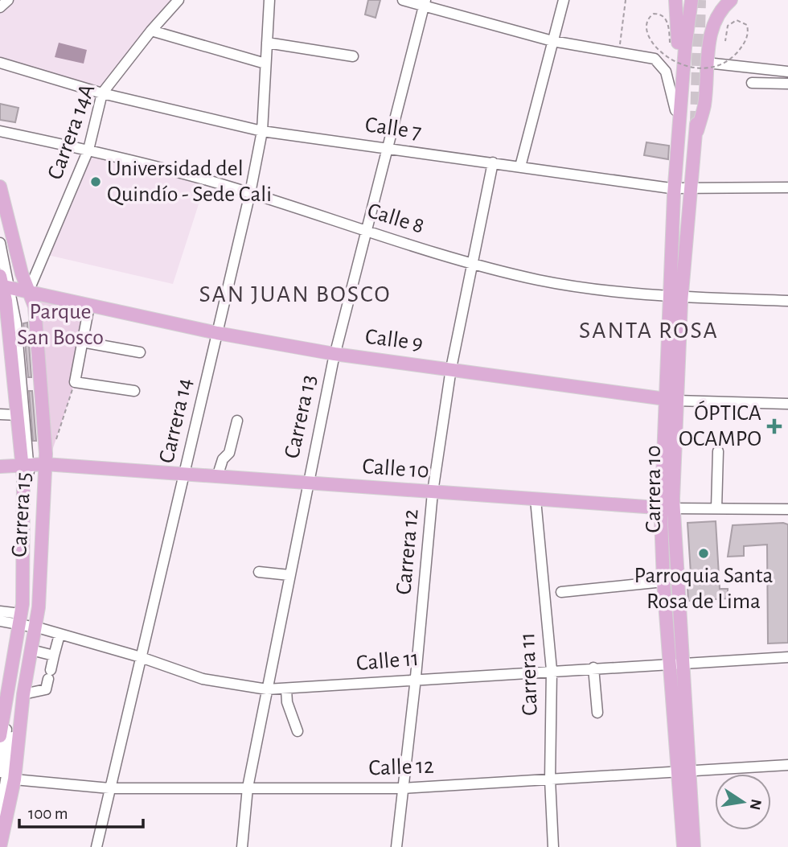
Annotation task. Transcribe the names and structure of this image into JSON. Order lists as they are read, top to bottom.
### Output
{
  "streets": {
    "main road": [
      "Calle 9",
      "Calle 10",
      "Carrera 10",
      "Carrera 15"
    ],
    "street": [
      "Calle 7",
      "Carrera 14A",
      "Calle 8",
      "Carrera 13",
      "Carrera 14",
      "Carrera 12",
      "Calle 11",
      "Carrera 11",
      "Calle 12"
    ]
  },
  "crossings": [
    ["Calle 7", "Carrera 14A"],
    ["Calle 7", "Carrera 13"],
    ["Calle 7", "Carrera 14"],
    ["Calle 7", "Carrera 10"],
    ["Calle 7", "Carrera 12"],
    ["Carrera 14A", "Calle 8"],
    ["Carrera 14A", "Calle 9"],
    ["Carrera 14A", "Carrera 15"],
    ["Calle 8", "Carrera 13"],
    ["Calle 8", "Carrera 14"],
    ["Calle 8", "Carrera 10"],
    ["Calle 8", "Carrera 12"],
    ["Calle 9", "Carrera 13"],
    ["Calle 9", "Carrera 14"],
    ["Calle 9", "Carrera 10"],
    ["Calle 9", "Carrera 15"],
    ["Calle 9", "Carrera 12"],
    ["Carrera 13", "Calle 10"],
    ["Carrera 13", "Calle 11"],
    ["Carrera 13", "Calle 12"],
    ["Carrera 14", "Calle 10"],
    ["Carrera 14", "Calle 11"],
    ["Carrera 14", "Calle 12"],
    ["Calle 10", "Carrera 10"],
    ["Calle 10", "Carrera 15"],
    ["Calle 10", "Carrera 12"],
    ["Calle 10", "Carrera 11"],
    ["Carrera 10", "Calle 11"],
    ["Carrera 10", "Calle 12"],
    ["Carrera 15", "Calle 11"],
    ["Carrera 15", "Calle 12"],
    ["Carrera 12", "Calle 11"],
    ["Carrera 12", "Calle 12"],
    ["Calle 11", "Carrera 11"],
    ["Carrera 11", "Calle 12"]
  ],
  "districts": ["SAN JUAN BOSCO", "SANTA ROSA"],
  "parks": ["Parque San Bosco"],
  "places": {
    "other": ["Universidad del Quindío - Sede Cali", "Parroquia Santa Rosa de Lima"],
    "health": ["ÓPTICA OCAMPO"]
  },
  "scale_bar": "100 m",
  "north": "right"
}
